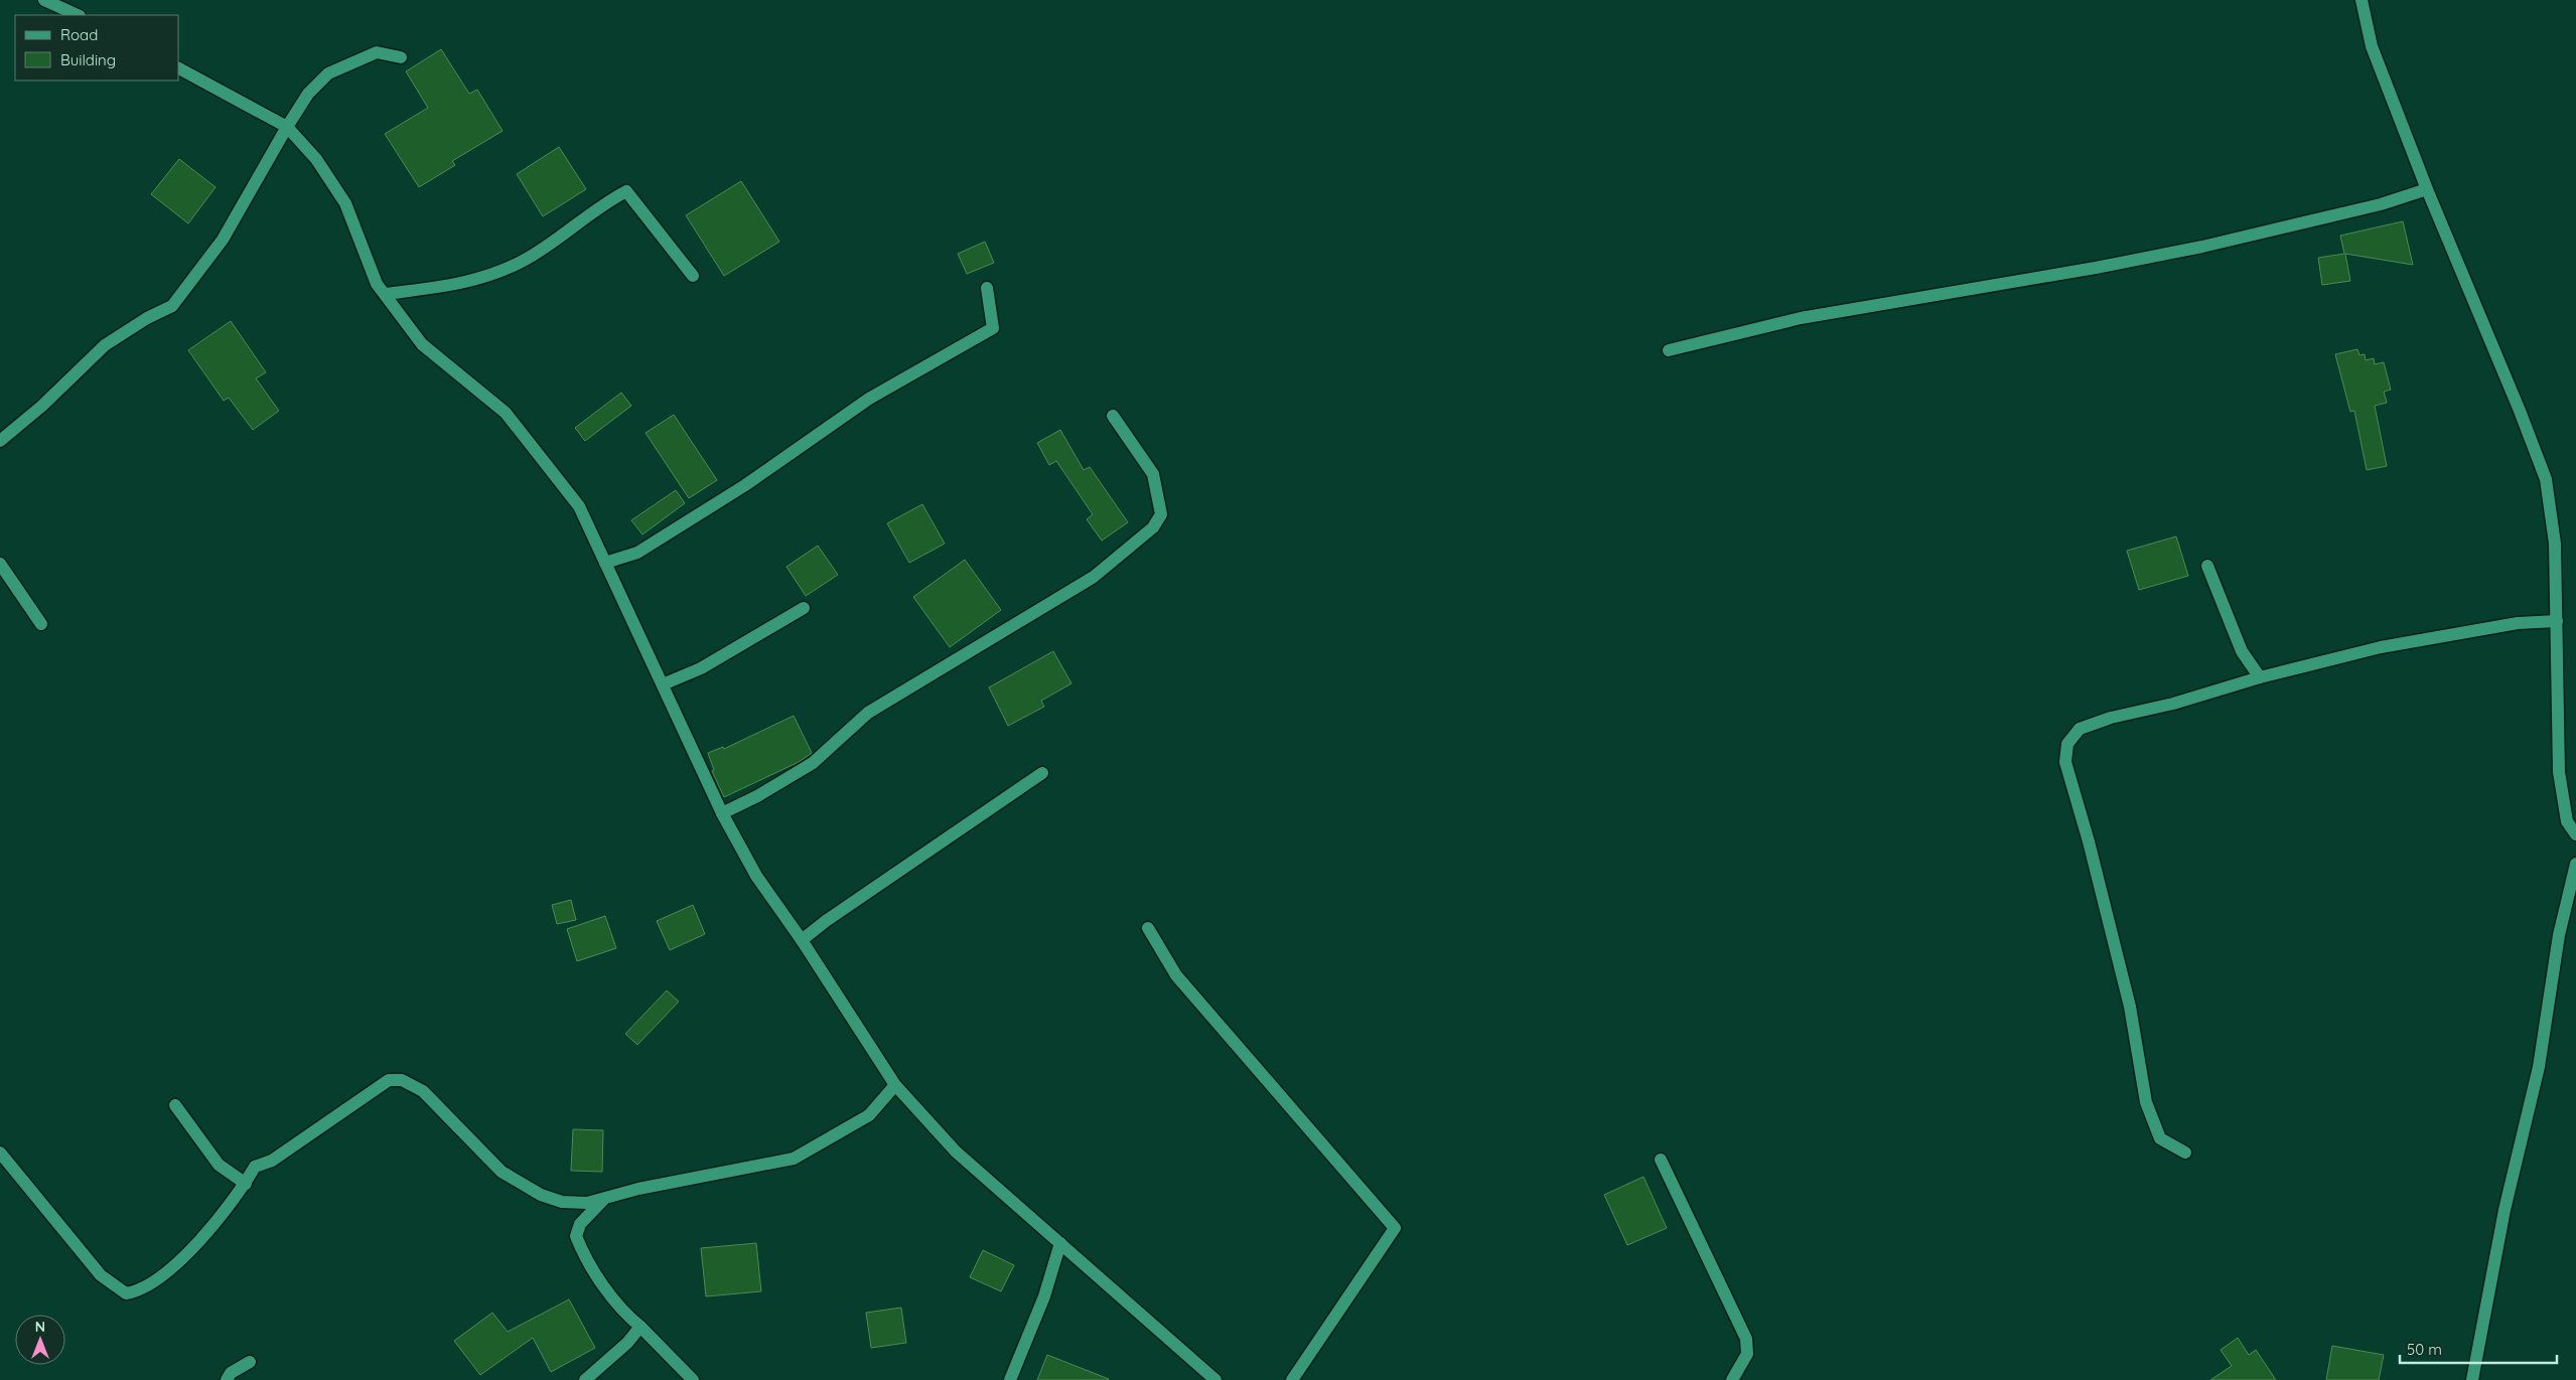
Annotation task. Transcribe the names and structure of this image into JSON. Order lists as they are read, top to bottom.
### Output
{
  "legend": ["Road", "Building"],
  "scale_bar": "50 m",
  "north": "top"
}
